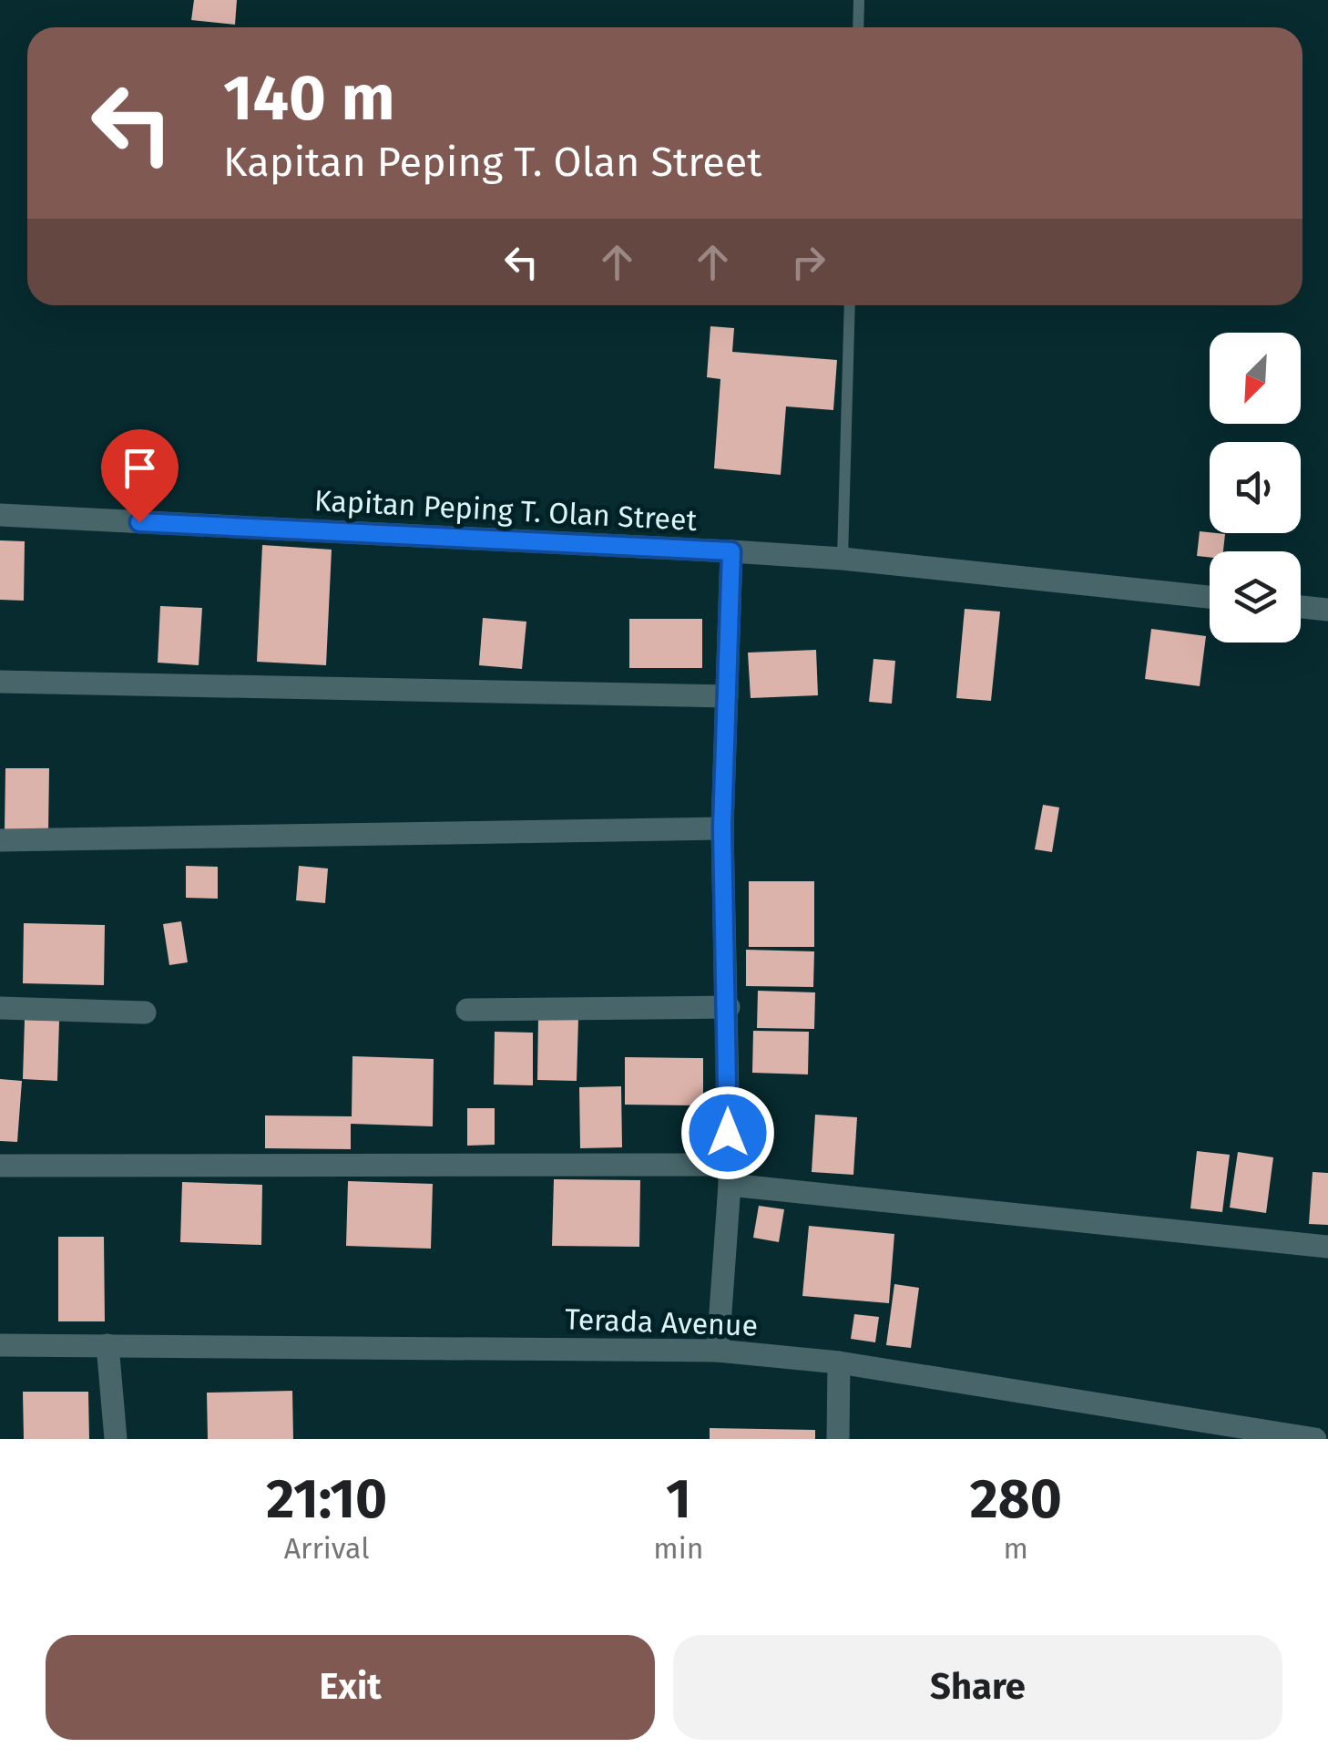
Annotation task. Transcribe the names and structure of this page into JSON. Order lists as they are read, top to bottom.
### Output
{
  "streets": {
    "street": ["Kapitan Peping T. Olan Street", "Terada Avenue"]
  },
  "north": "bottom left",
  "page": {
    "turn": ["140 m", "Kapitan Peping T. Olan Street"],
    "eta": [
      "21:10",
      "Arrival",
      "1",
      "min",
      "280",
      "m"
    ],
    "buttons": ["Exit", "Share"]
  }
}
